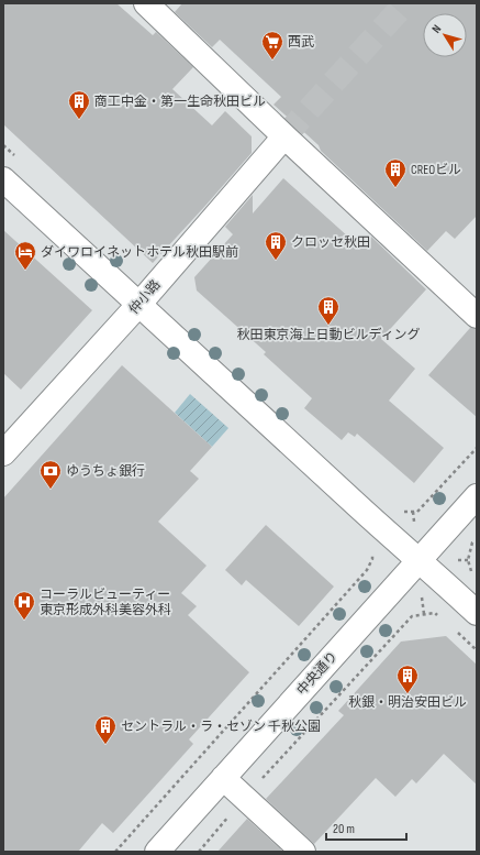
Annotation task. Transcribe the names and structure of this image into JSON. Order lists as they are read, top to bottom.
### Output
{
  "streets": {
    "street": ["仲小路", "中央通り"]
  },
  "places": {
    "supermarket": ["西武"],
    "building": [
      "商工中金・第一生命秋田ビル",
      "CREOビル",
      "クロッセ秋田",
      "秋田東京海上日動ビルディング",
      "秋銀・明治安田ビル",
      "セントラル・ラ・セゾン 千秋公園"
    ],
    "hotel": ["ダイワロイネットホテル秋田駅前"],
    "bank": ["ゆうちょ銀行"],
    "hospital": ["コーラルビューティー 東京形成外科美容外科"]
  },
  "scale_bar": "20 m",
  "north": "top left"
}
